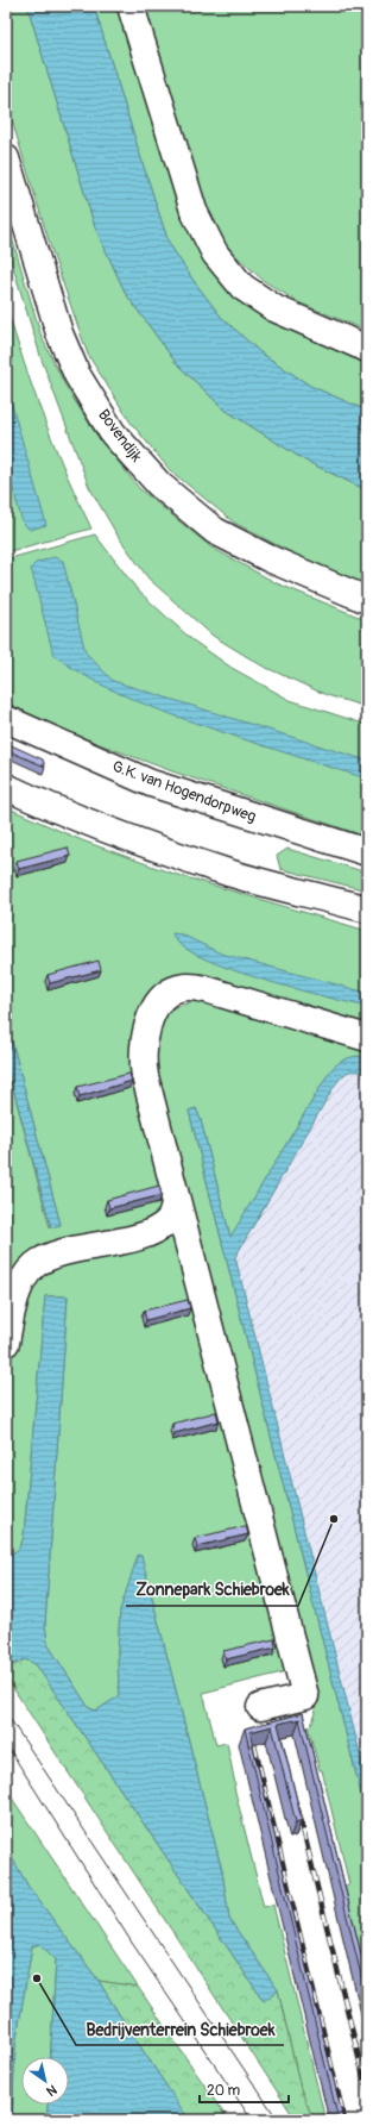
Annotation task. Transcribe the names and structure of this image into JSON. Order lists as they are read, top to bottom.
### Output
{
  "streets": {
    "main road": ["Bovendijk", "G.K. van Hogendorpweg"]
  },
  "places": ["Zonnepark Schiebroek", "Bedrijventerrein Schiebroek"],
  "scale_bar": "20 m",
  "north": "bottom right"
}
